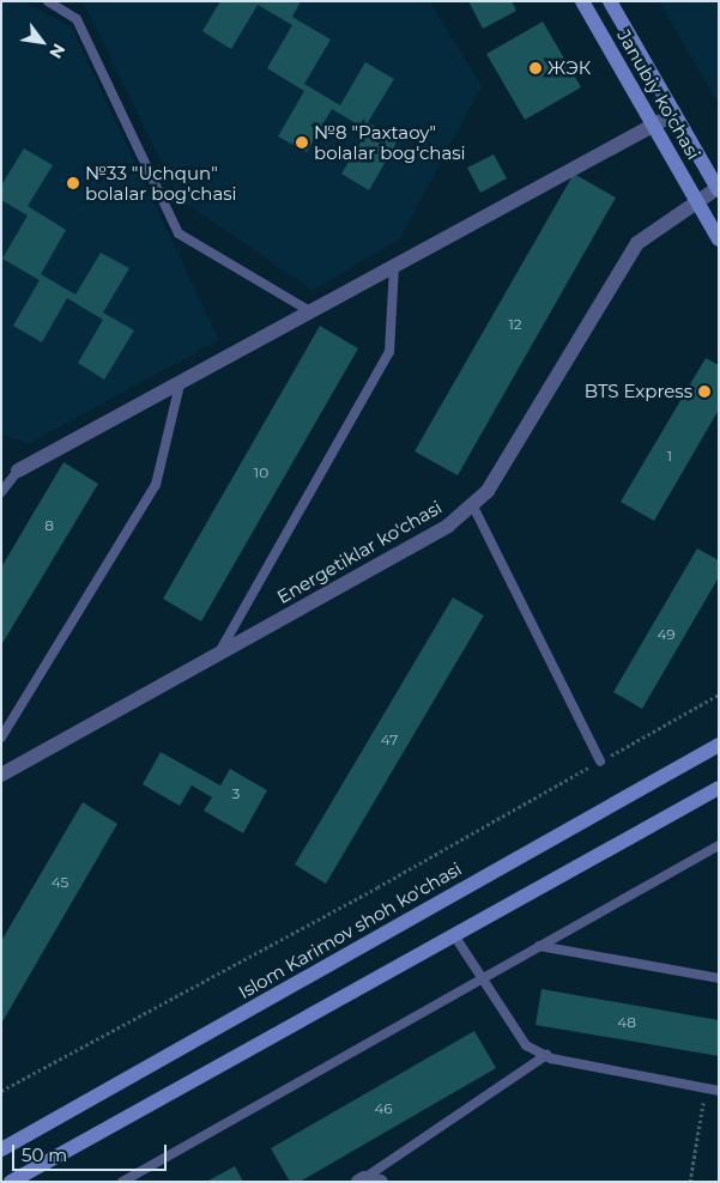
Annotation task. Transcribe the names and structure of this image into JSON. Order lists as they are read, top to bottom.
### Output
{
  "streets": {
    "main road": ["Janubiy ko'chasi", "Islom Karimov shoh ko'chasi"],
    "street": ["Energetiklar ko'chasi"]
  },
  "crossings": [
    ["Janubiy ko'chasi", "Energetiklar ko'chasi"]
  ],
  "places": [
    "ЖЭК",
    "№8 \"Paxtaoy\" bolalar bog'chasi",
    "№33 \"Uchqun\" bolalar bog'chasi",
    "BTS Express"
  ],
  "house_numbers": [
    "12",
    "1",
    "10",
    "8",
    "49",
    "47",
    "3",
    "45",
    "48",
    "46"
  ],
  "scale_bar": "50 m",
  "north": "bottom right"
}
